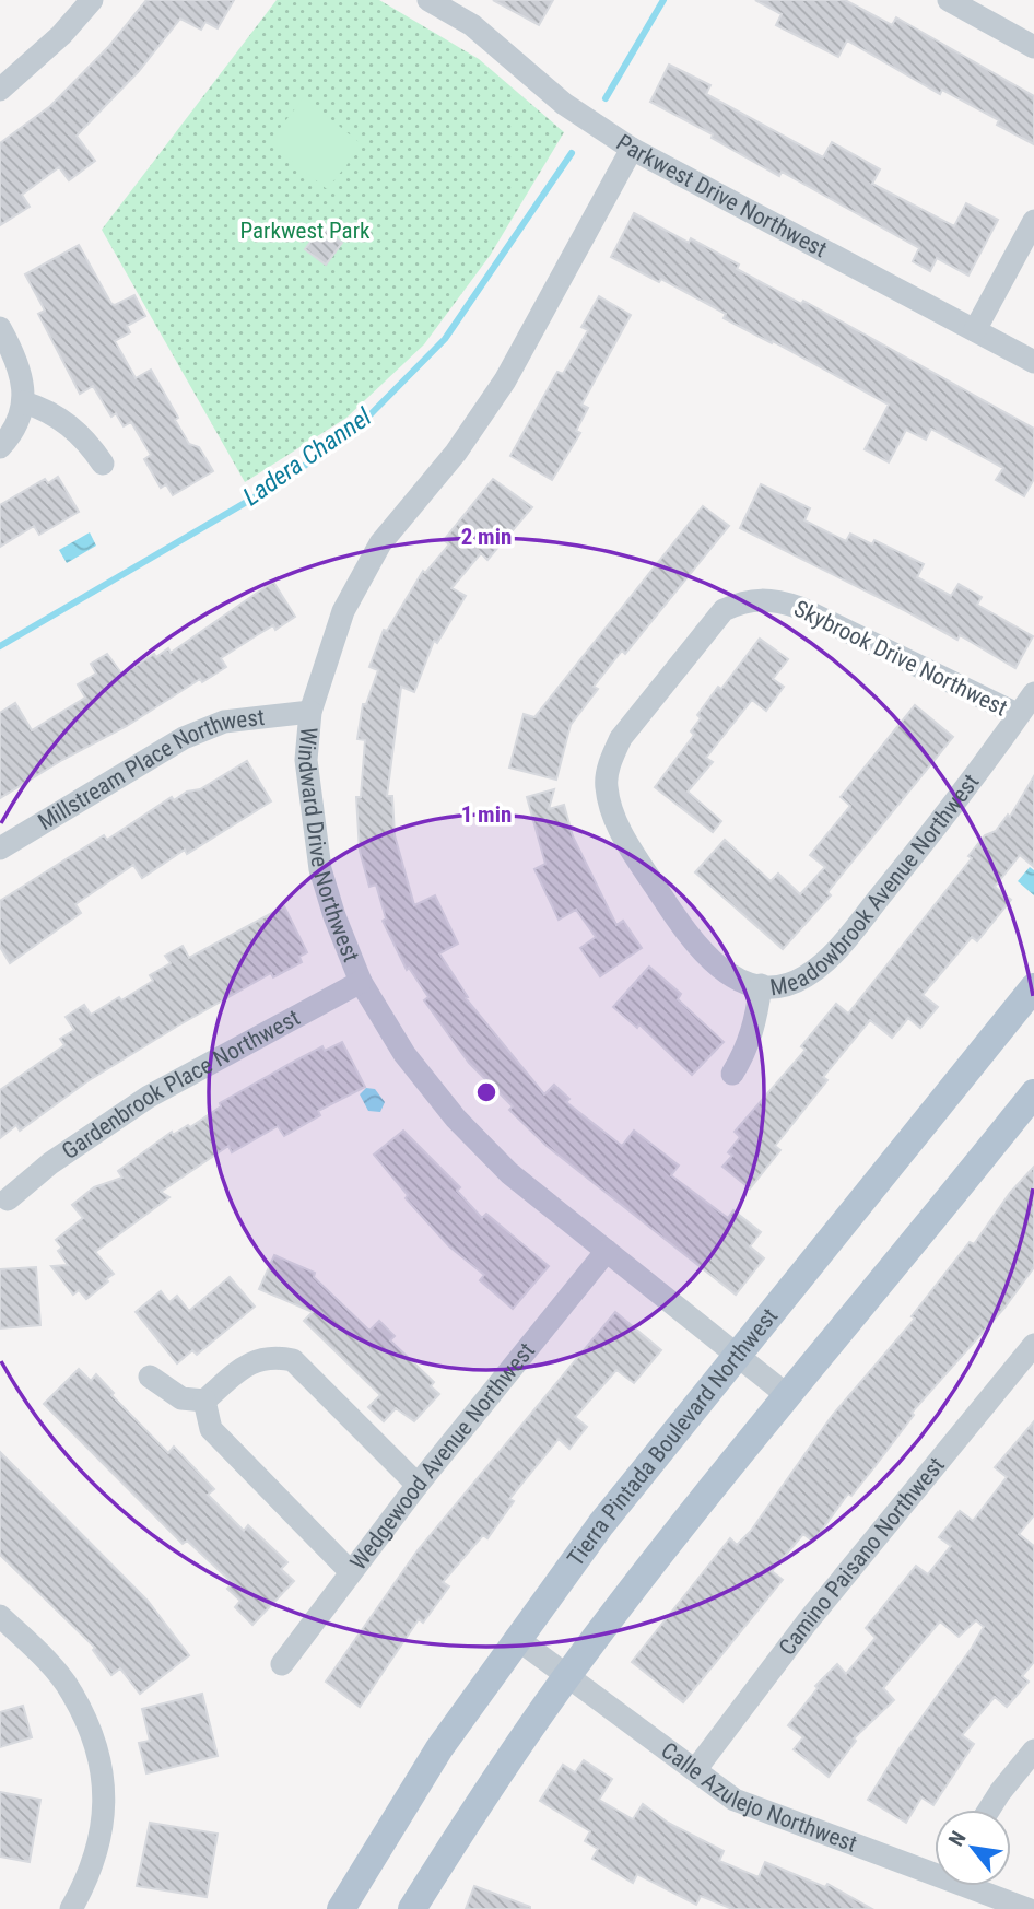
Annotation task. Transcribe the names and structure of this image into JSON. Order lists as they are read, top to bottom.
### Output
{
  "streets": {
    "main road": ["Tierra Pintada Boulevard Northwest"],
    "street": [
      "Parkwest Drive Northwest",
      "Skybrook Drive Northwest",
      "Millstream Place Northwest",
      "Windward Drive Northwest",
      "Meadowbrook Avenue Northwest",
      "Gardenbrook Place Northwest",
      "Wedgewood Avenue Northwest",
      "Camino Paisano Northwest",
      "Calle Azulejo Northwest"
    ]
  },
  "crossings": [
    ["Parkwest Drive Northwest", "Windward Drive Northwest"],
    ["Skybrook Drive Northwest", "Meadowbrook Avenue Northwest"],
    ["Millstream Place Northwest", "Windward Drive Northwest"],
    ["Windward Drive Northwest", "Gardenbrook Place Northwest"],
    ["Windward Drive Northwest", "Tierra Pintada Boulevard Northwest"],
    ["Windward Drive Northwest", "Wedgewood Avenue Northwest"],
    ["Tierra Pintada Boulevard Northwest", "Calle Azulejo Northwest"],
    ["Camino Paisano Northwest", "Calle Azulejo Northwest"]
  ],
  "water": ["Ladera Channel"],
  "parks": ["Parkwest Park"],
  "north": "top left",
  "rings": ["2 min", "1 min"]
}
